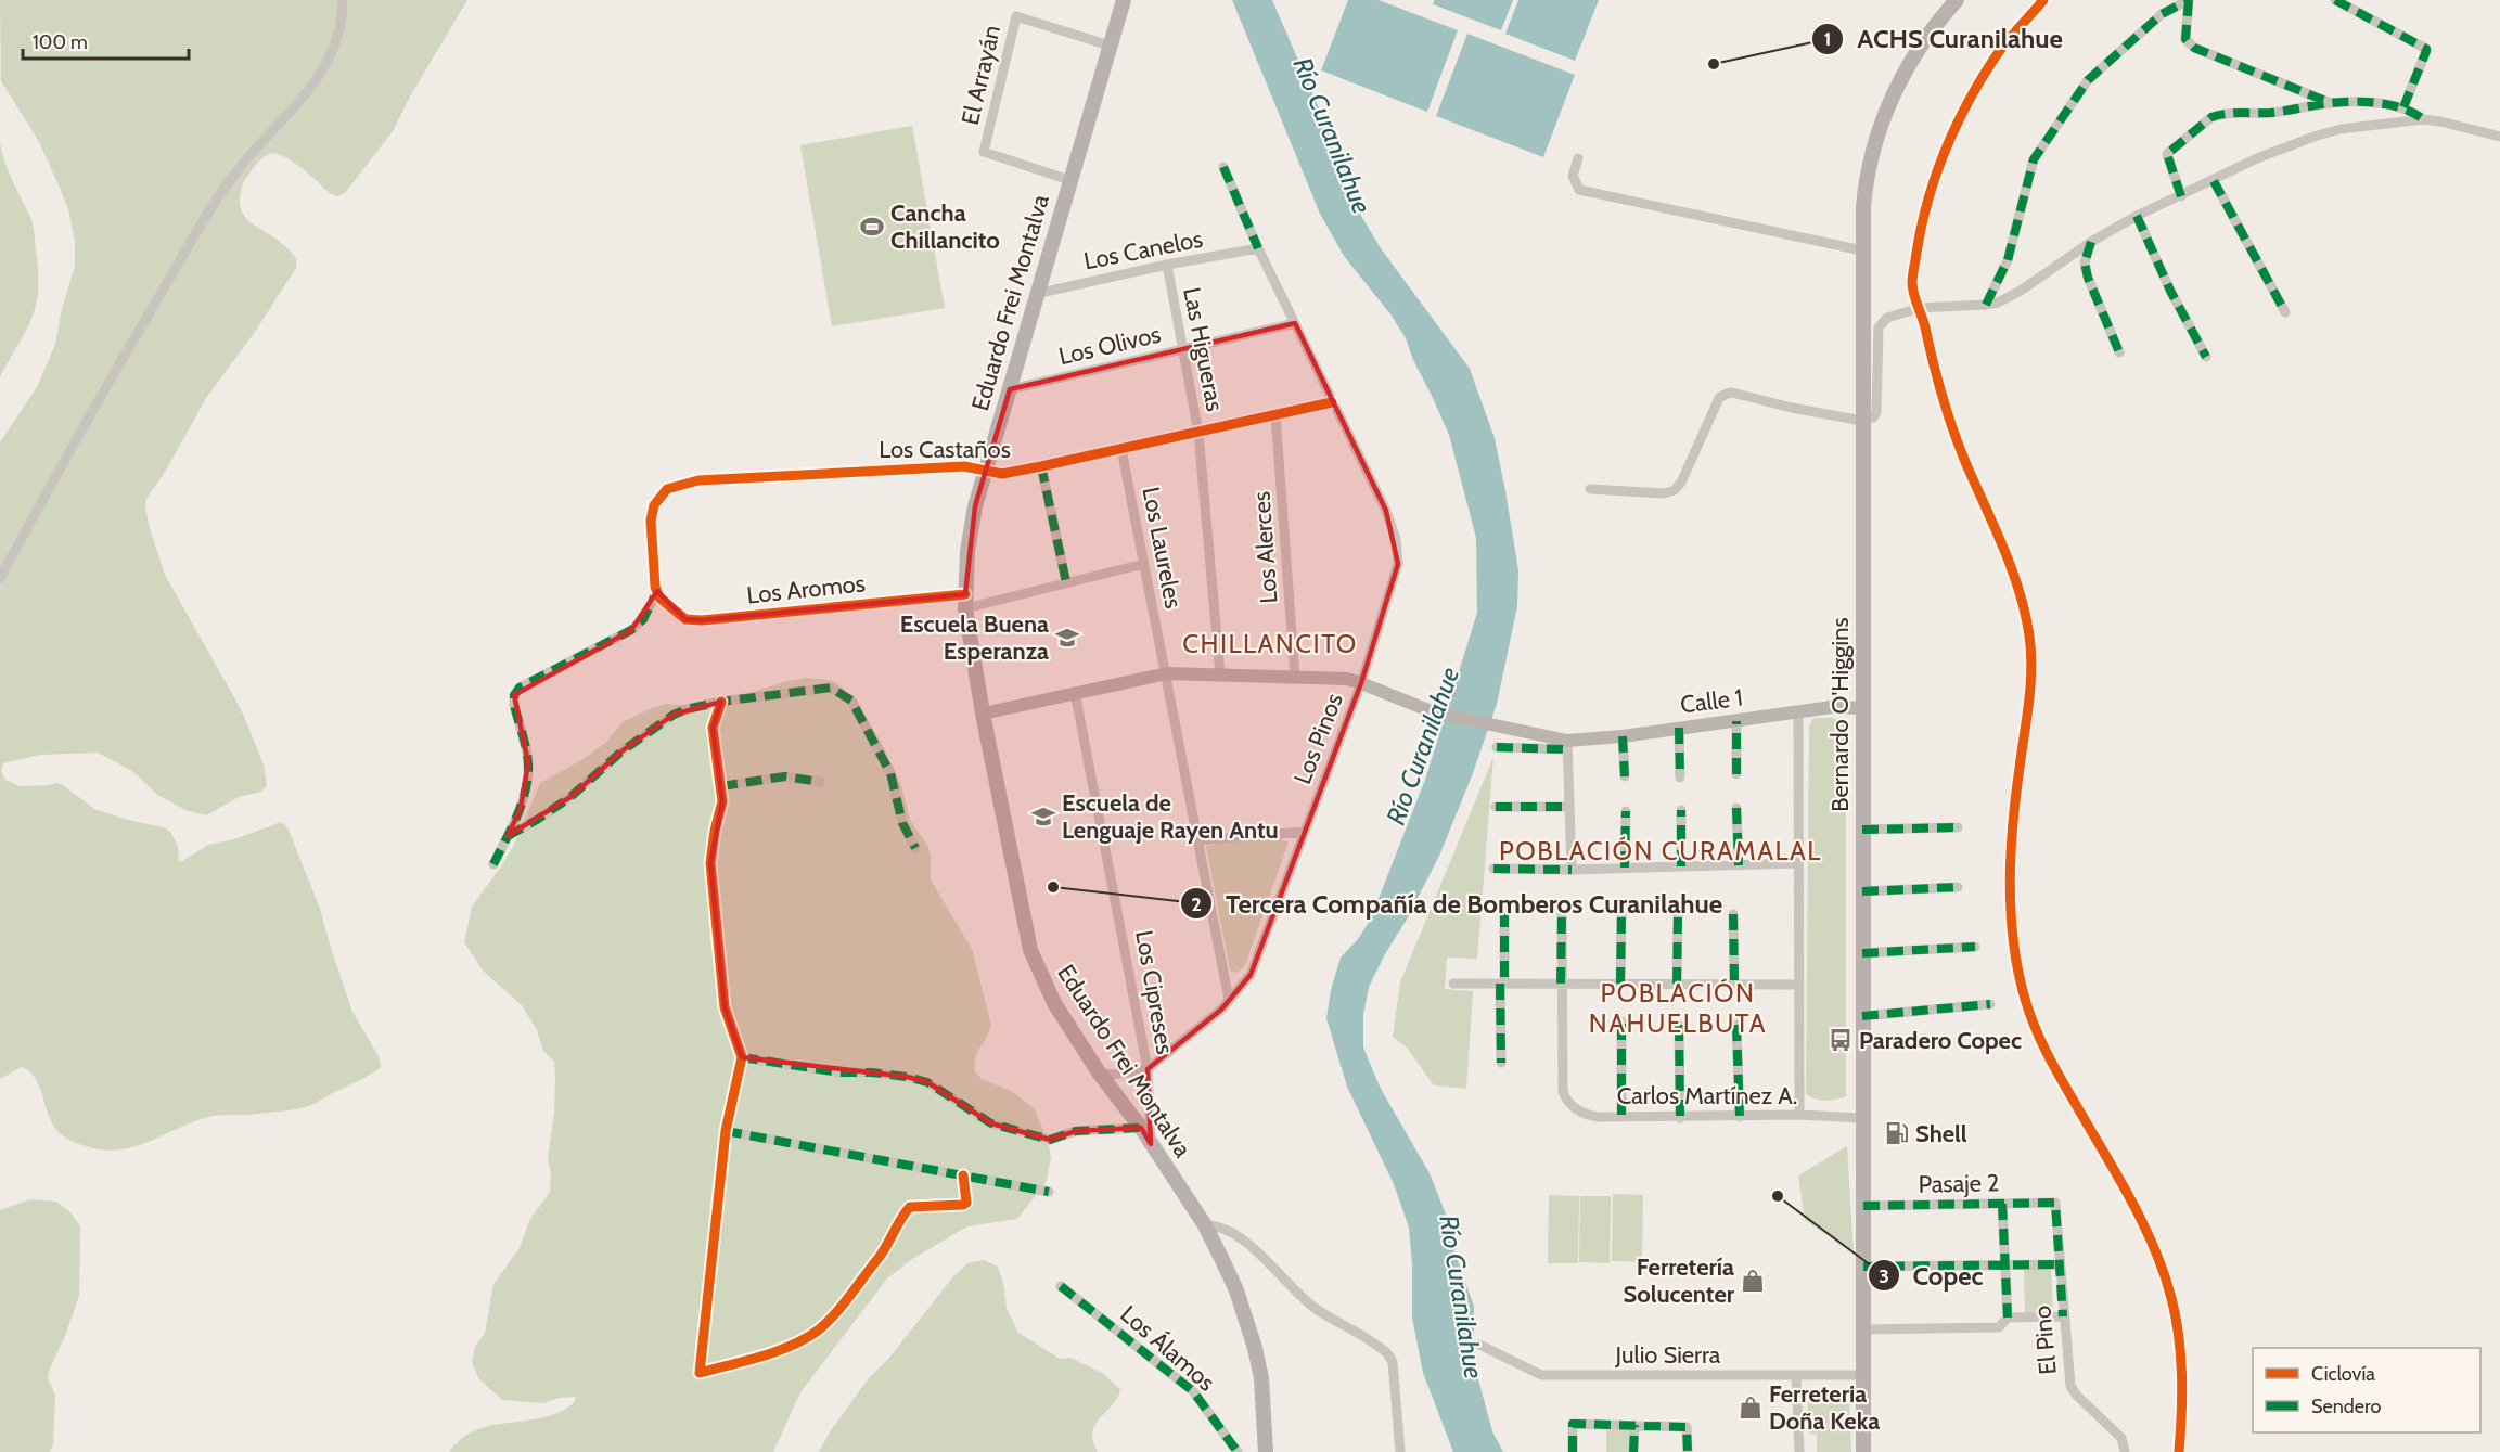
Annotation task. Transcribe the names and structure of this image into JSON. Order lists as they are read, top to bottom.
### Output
{
  "streets": {
    "main road": ["Eduardo Frei Montalva", "Bernardo O'Higgins"],
    "street": [
      "El Arrayán",
      "Los Canelos",
      "Los Olivos",
      "Las Higueras",
      "Los Castaños",
      "Los Laureles",
      "Los Alerces",
      "Los Aromos",
      "Calle 1",
      "Los Pinos",
      "Los Cipreses",
      "Carlos Martínez A.",
      "Pasaje 2",
      "El Pino",
      "Los Álamos",
      "Julio Sierra"
    ]
  },
  "crossings": [
    ["El Arrayán", "Eduardo Frei Montalva"],
    ["Los Canelos", "Eduardo Frei Montalva"],
    ["Los Canelos", "Las Higueras"],
    ["Los Canelos", "Los Pinos"],
    ["Eduardo Frei Montalva", "Los Olivos"],
    ["Eduardo Frei Montalva", "Los Castaños"],
    ["Eduardo Frei Montalva", "Los Aromos"],
    ["Eduardo Frei Montalva", "Calle 1"],
    ["Los Olivos", "Las Higueras"],
    ["Los Olivos", "Los Pinos"],
    ["Las Higueras", "Los Castaños"],
    ["Las Higueras", "Calle 1"],
    ["Los Castaños", "Los Laureles"],
    ["Los Castaños", "Los Alerces"],
    ["Los Castaños", "Los Aromos"],
    ["Los Castaños", "Los Pinos"],
    ["Los Laureles", "Los Aromos"],
    ["Los Laureles", "Calle 1"],
    ["Los Laureles", "Los Pinos"],
    ["Los Alerces", "Calle 1"],
    ["Calle 1", "Bernardo O'Higgins"],
    ["Calle 1", "Los Pinos"],
    ["Calle 1", "Los Cipreses"],
    ["Bernardo O'Higgins", "Carlos Martínez A."],
    ["Bernardo O'Higgins", "Pasaje 2"],
    ["Bernardo O'Higgins", "Julio Sierra"],
    ["Los Pinos", "Los Cipreses"],
    ["Pasaje 2", "El Pino"]
  ],
  "districts": ["CHILLANCITO", "POBLACIÓN CURAMALAL", "POBLACIÓN NAHUELBUTA"],
  "water": ["Río Curanilahue"],
  "places": {
    "other": ["ACHS Curanilahue", "Tercera Compañía de Bomberos Curanilahue", "Copec"],
    "sports": ["Cancha Chillancito"],
    "school or university": ["Escuela Buena Esperanza", "Escuela de Lenguaje Rayen Antu"],
    "bus stop": ["Paradero Copec"],
    "fuel station": ["Shell"],
    "shop": ["Ferretería Solucenter", "Ferreteria Doña Keka"]
  },
  "legend": ["Ciclovía", "Sendero"],
  "scale_bar": "100 m"
}
